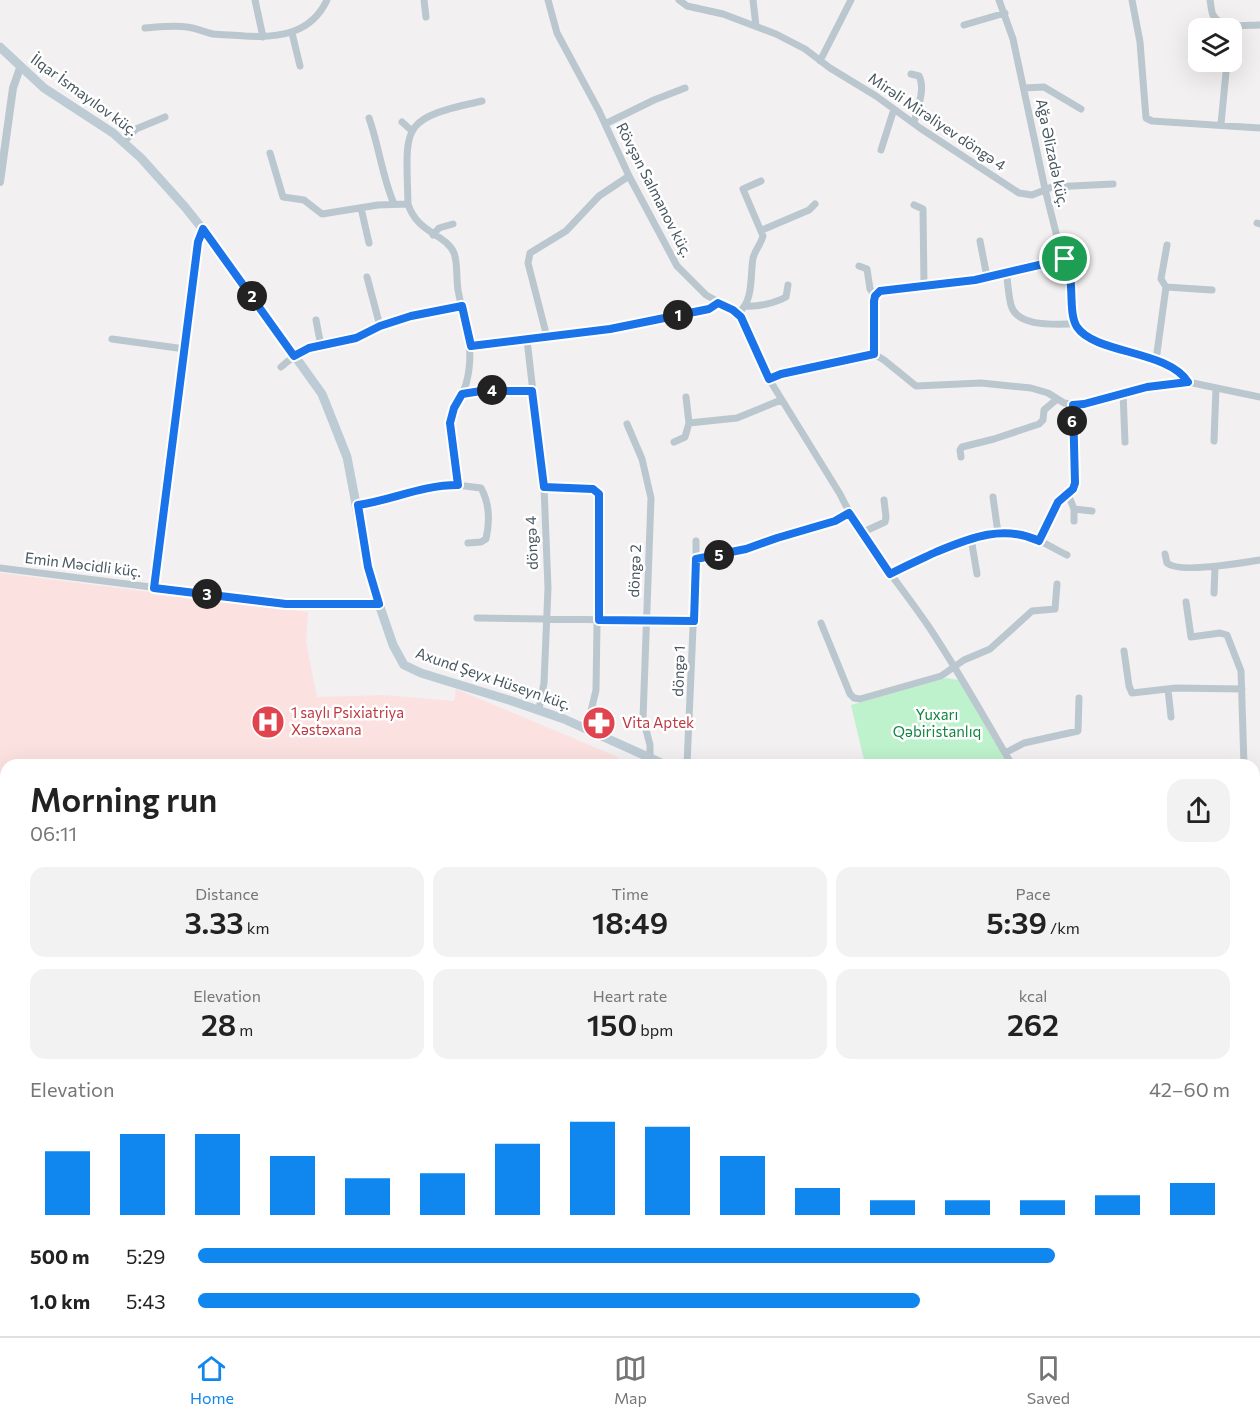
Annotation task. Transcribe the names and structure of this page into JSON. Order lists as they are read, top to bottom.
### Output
{
  "streets": {
    "main road": ["İlqar İsmayılov küç.", "Axund Şeyx Hüseyn küç."],
    "street": [
      "Mirəli Mirəliyev döngə 4",
      "Ağa Əlizadə küç.",
      "Rövşən Salmanov küç.",
      "döngə 4",
      "Emin Məcidli küç.",
      "döngə 2",
      "döngə 1"
    ]
  },
  "crossings": [
    ["İlqar İsmayılov küç.", "Emin Məcidli küç."],
    ["İlqar İsmayılov küç.", "Axund Şeyx Hüseyn küç."],
    ["Mirəli Mirəliyev döngə 4", "Ağa Əlizadə küç."],
    ["döngə 4", "Axund Şeyx Hüseyn küç."],
    ["Emin Məcidli küç.", "Axund Şeyx Hüseyn küç."],
    ["döngə 2", "Axund Şeyx Hüseyn küç."]
  ],
  "parks": ["Yuxarı Qəbiristanlıq"],
  "places": {
    "hospital": ["1 saylı Psixiatriya Xəstəxana"],
    "pharmacy": ["Vita Aptek"]
  },
  "page": {
    "pins": [
      "2",
      "1",
      "4",
      "6",
      "5",
      "3"
    ],
    "heading": ["Morning run", "06:11"],
    "stats": [
      ["Distance", "3.33 km"],
      ["Time", "18:49"],
      ["Pace", "5:39 /km"],
      ["Elevation", "28 m"],
      ["Heart rate", "150 bpm"],
      ["kcal", "262"]
    ],
    "chart": ["Elevation", "42–60 m"],
    "list": [
      {
        "name": "500 m",
        "note": "5:29"
      },
      {
        "name": "1.0 km",
        "note": "5:43"
      }
    ],
    "tabs": ["Home", "Map", "Saved"]
  }
}
